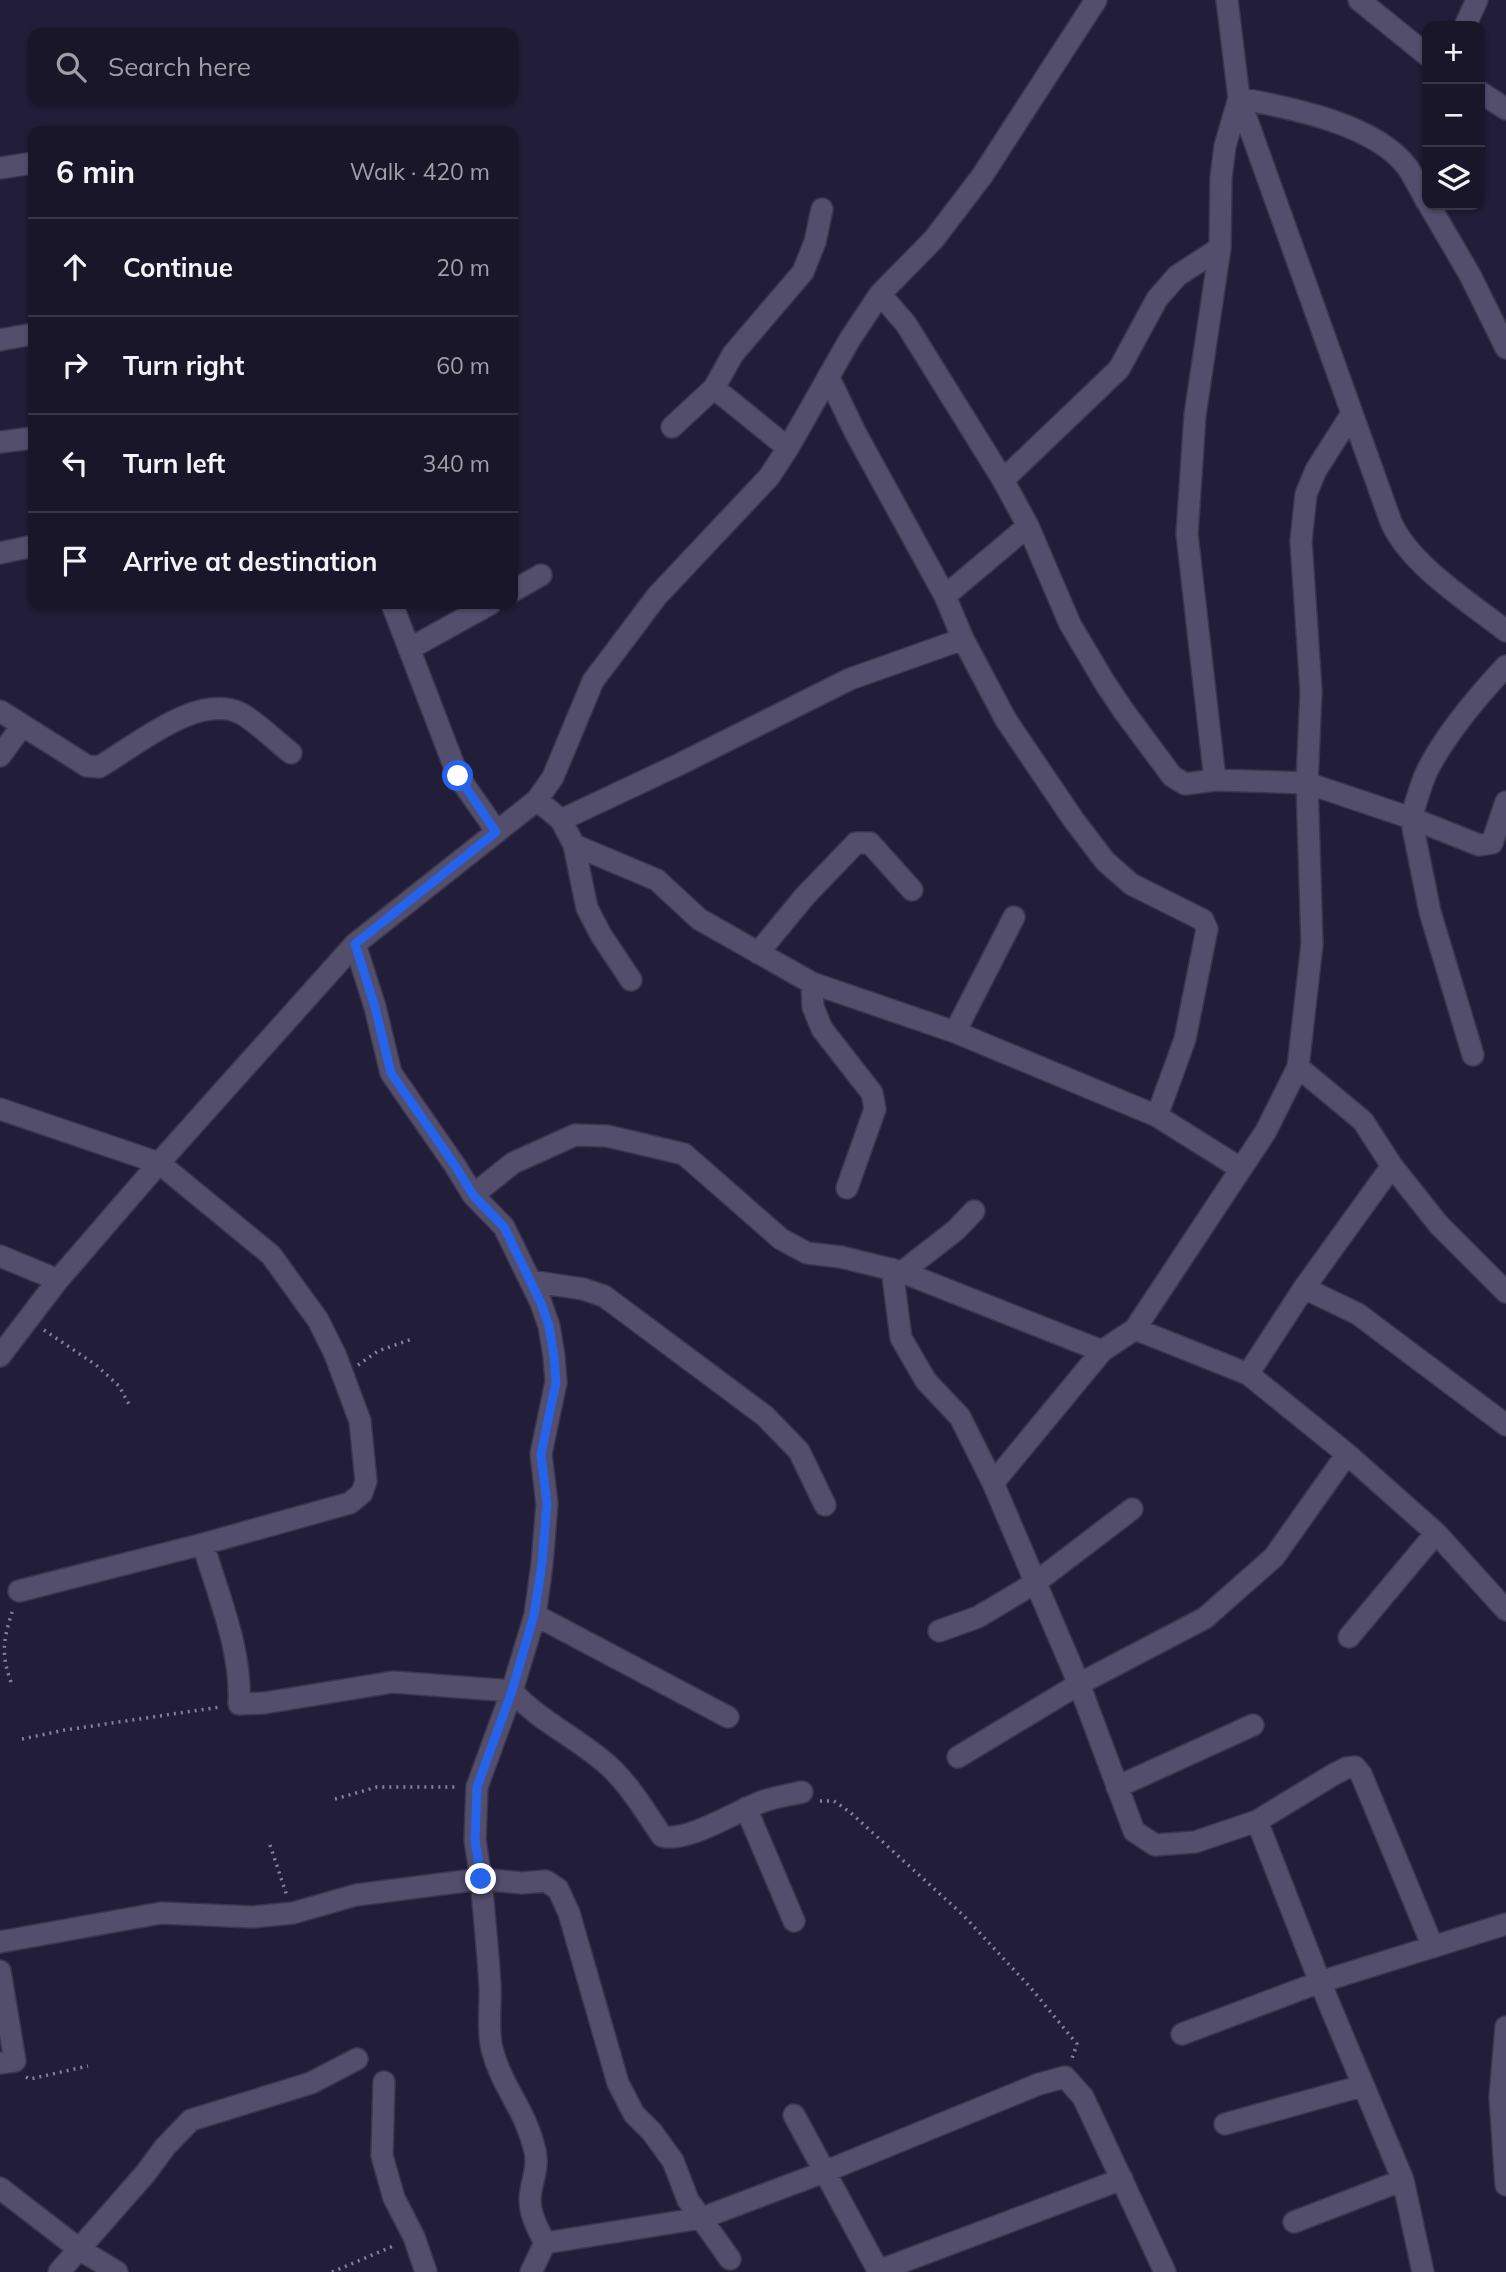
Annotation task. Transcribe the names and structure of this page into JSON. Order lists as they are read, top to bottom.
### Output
{
  "page": {
    "map_buttons": ["+", "−"],
    "search": "Search here",
    "heading": ["6 min", "Walk · 420 m"],
    "list": [
      ["Continue", "20 m"],
      ["Turn right", "60 m"],
      ["Turn left", "340 m"],
      "Arrive at destination"
    ]
  }
}
